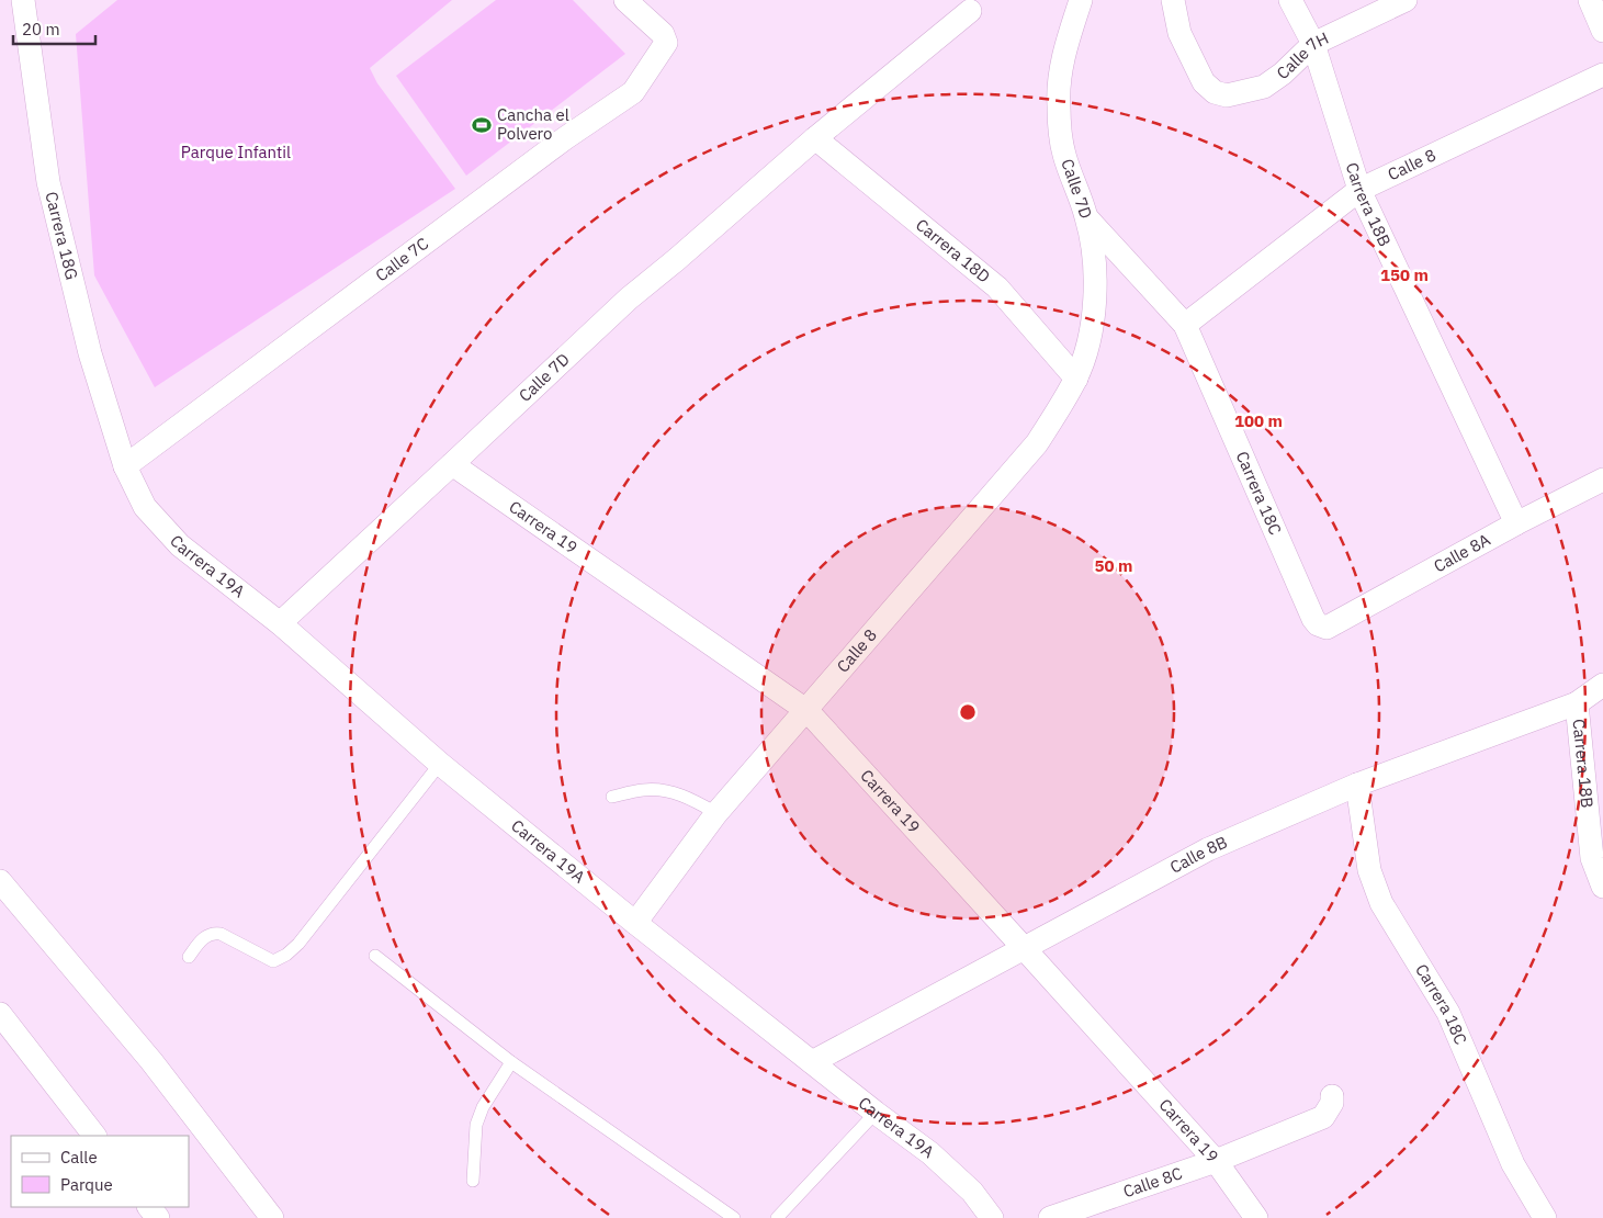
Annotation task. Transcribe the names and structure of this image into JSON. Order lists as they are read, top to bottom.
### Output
{
  "streets": {
    "street": [
      "Calle 7H",
      "Calle 8",
      "Calle 7D",
      "Carrera 18B",
      "Carrera 18G",
      "Carrera 18D",
      "Calle 7C",
      "Carrera 18C",
      "Carrera 19",
      "Calle 8A",
      "Carrera 19A",
      "Calle 8B",
      "Calle 8C"
    ]
  },
  "crossings": [
    ["Calle 7H", "Carrera 18B"],
    ["Calle 8", "Calle 7D"],
    ["Calle 8", "Carrera 18B"],
    ["Calle 8", "Carrera 18D"],
    ["Calle 8", "Carrera 18C"],
    ["Calle 8", "Carrera 19"],
    ["Calle 8", "Carrera 19A"],
    ["Calle 7D", "Carrera 18D"],
    ["Calle 7D", "Carrera 18C"],
    ["Calle 7D", "Carrera 19"],
    ["Calle 7D", "Carrera 19A"],
    ["Carrera 18B", "Calle 8A"],
    ["Carrera 18B", "Calle 8B"],
    ["Carrera 18G", "Calle 7C"],
    ["Carrera 18G", "Carrera 19A"],
    ["Calle 7C", "Carrera 19A"],
    ["Carrera 18C", "Calle 8A"],
    ["Carrera 18C", "Calle 8B"],
    ["Carrera 19", "Calle 8B"],
    ["Carrera 19", "Calle 8C"],
    ["Carrera 19A", "Calle 8B"]
  ],
  "parks": ["Parque Infantil"],
  "places": {
    "sports": ["Cancha el Polvero"]
  },
  "legend": ["Calle", "Parque"],
  "scale_bar": "20 m",
  "rings": ["150 m", "100 m", "50 m"]
}
